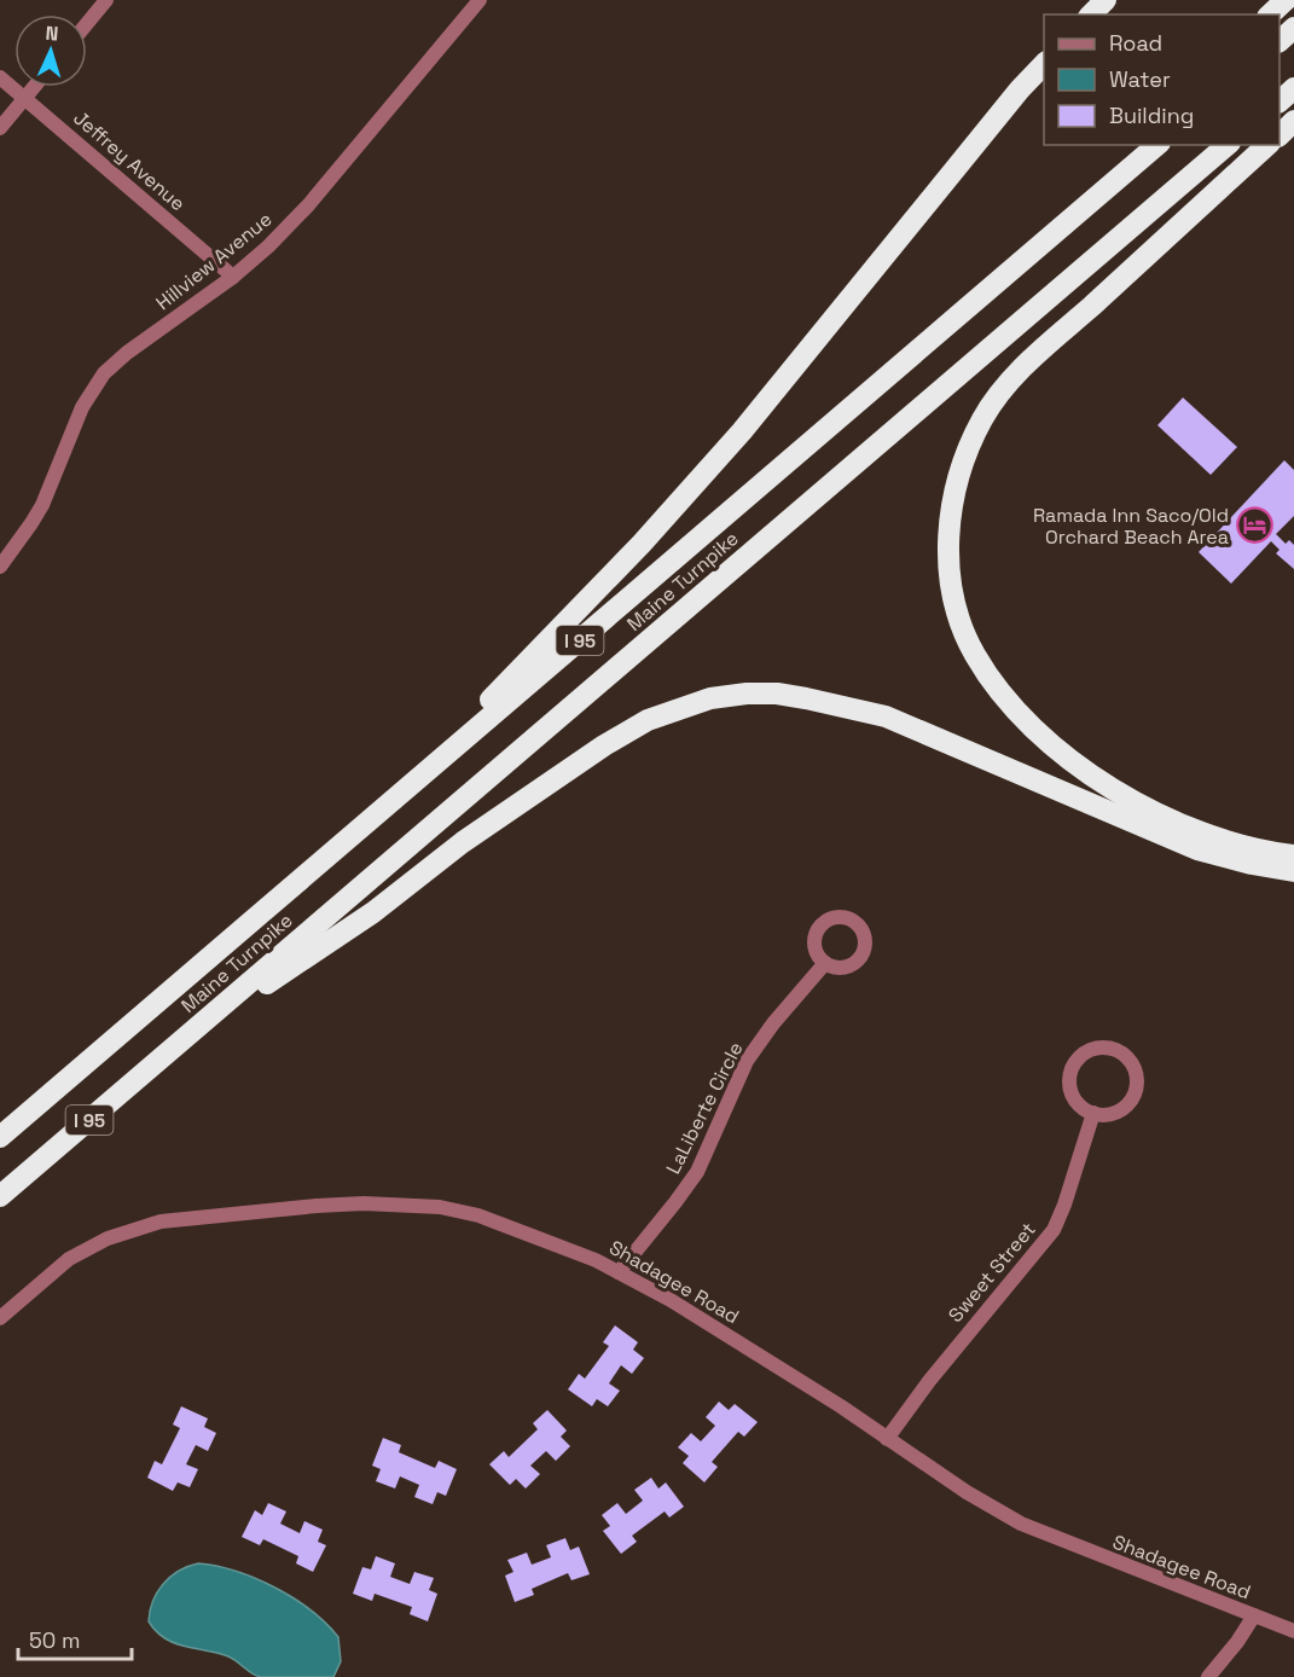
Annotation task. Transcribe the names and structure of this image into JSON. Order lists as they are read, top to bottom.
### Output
{
  "streets": {
    "highway": ["Maine Turnpike", "I 95"],
    "street": [
      "Jeffrey Avenue",
      "Hillview Avenue",
      "LaLiberte Circle",
      "Sweet Street",
      "Shadagee Road"
    ]
  },
  "crossings": [
    ["Jeffrey Avenue", "Hillview Avenue"],
    ["LaLiberte Circle", "Shadagee Road"],
    ["Sweet Street", "Shadagee Road"]
  ],
  "places": {
    "hotel": ["Ramada Inn Saco/Old Orchard Beach Area"]
  },
  "legend": ["Road", "Water", "Building"],
  "scale_bar": "50 m",
  "north": "top"
}
